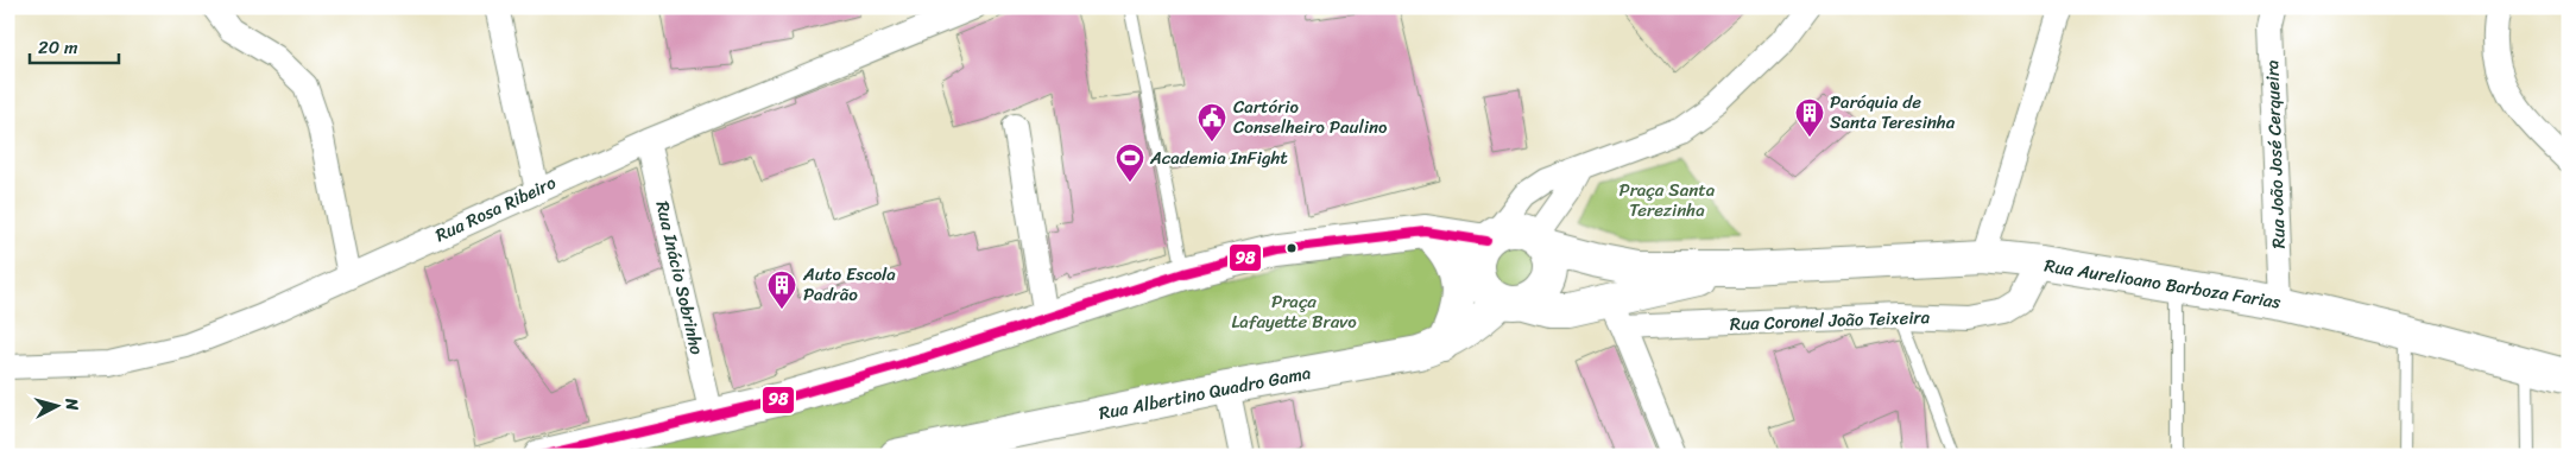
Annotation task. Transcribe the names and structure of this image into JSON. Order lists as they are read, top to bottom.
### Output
{
  "streets": {
    "main road": ["Rua Aurelioano Barboza Farias", "Rua Albertino Quadro Gama"],
    "street": [
      "Rua João José Cerqueira",
      "Rua Rosa Ribeiro",
      "Rua Inácio Sobrinho",
      "Rua Coronel João Teixeira"
    ]
  },
  "crossings": [
    ["Rua João José Cerqueira", "Rua Aurelioano Barboza Farias"],
    ["Rua Rosa Ribeiro", "Rua Inácio Sobrinho"],
    ["Rua Aurelioano Barboza Farias", "Rua Coronel João Teixeira"]
  ],
  "parks": ["Praça Santa Terezinha", "Praça Lafayette Bravo"],
  "places": {
    "building": ["Paróquia de Santa Teresinha", "Auto Escola Padrão"],
    "public building": ["Cartório Conselheiro Paulino"],
    "sports": ["Academia InFight"]
  },
  "lines": ["transit line 98"],
  "scale_bar": "20 m",
  "north": "right"
}
